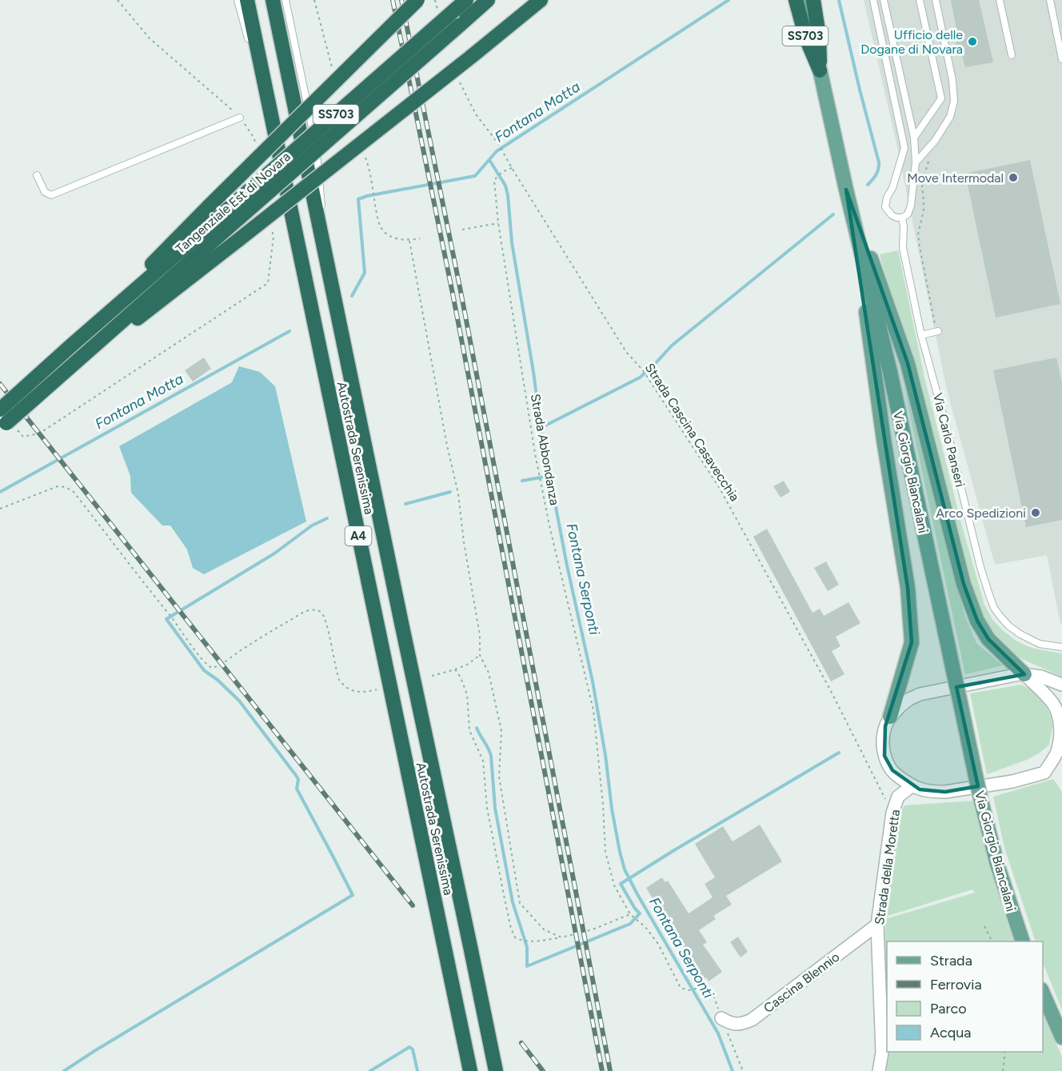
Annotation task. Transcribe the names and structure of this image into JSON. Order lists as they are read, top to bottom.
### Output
{
  "streets": {
    "highway": [
      "SS703",
      "Tangenziale Est di Novara",
      "Autostrada Serenissima",
      "A4"
    ],
    "main road": ["Via Giorgio Biancalani"],
    "street": ["Strada della Moretta", "Cascina Blennio"],
    "lane": ["Via Carlo Panseri"],
    "path": ["Strada Cascina Casavecchia", "Strada Abbondanza"]
  },
  "crossings": [
    ["SS703", "Tangenziale Est di Novara"],
    ["SS703", "Via Giorgio Biancalani"],
    ["Strada Cascina Casavecchia", "Strada Abbondanza"],
    ["Strada Cascina Casavecchia", "Strada della Moretta"],
    ["Strada della Moretta", "Cascina Blennio"]
  ],
  "water": ["Fontana Motta", "Fontana Serponti"],
  "places": ["Ufficio delle Dogane di Novara", "Move Intermodal", "Arco Spedizioni"],
  "legend": [
    "Strada",
    "Ferrovia",
    "Parco",
    "Acqua"
  ]
}
